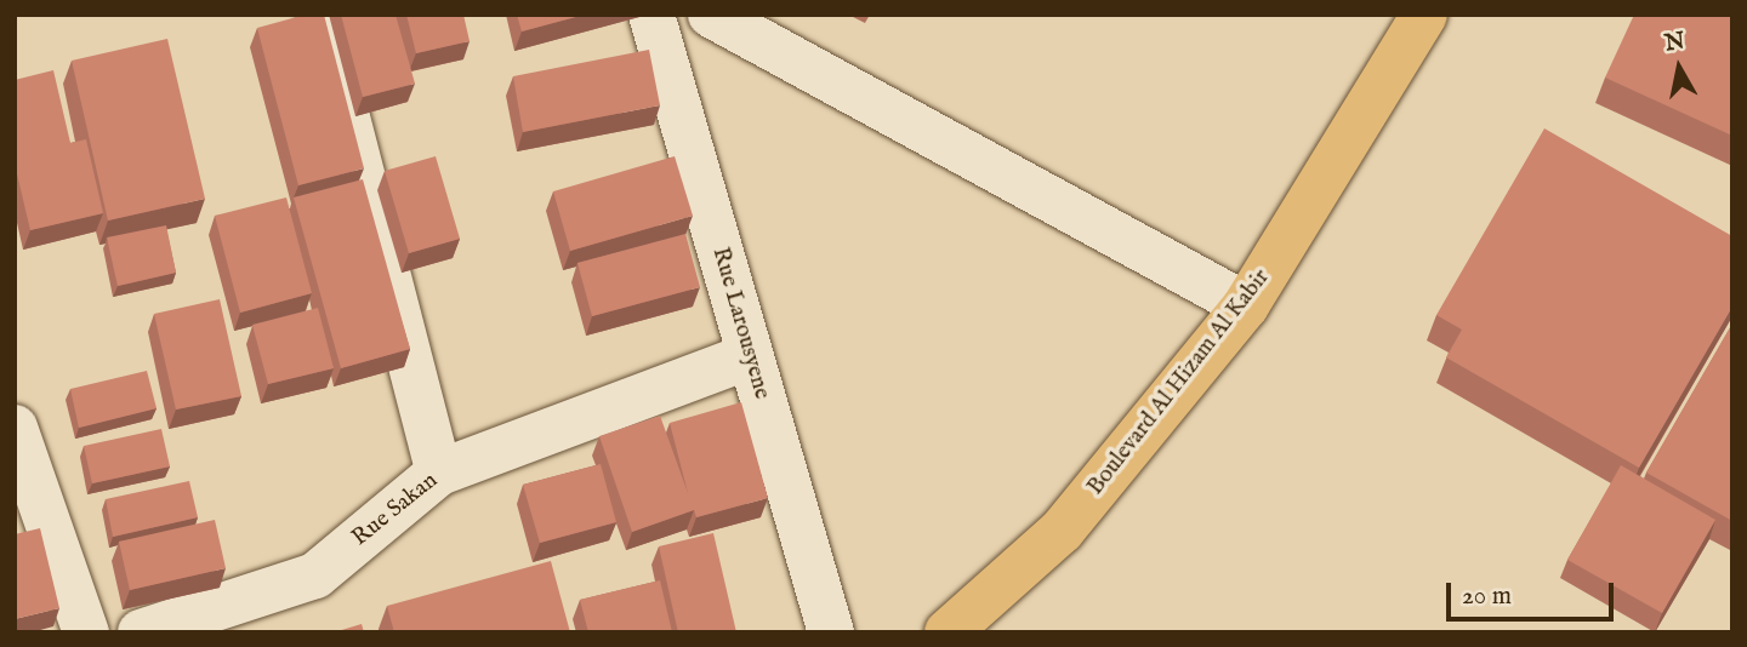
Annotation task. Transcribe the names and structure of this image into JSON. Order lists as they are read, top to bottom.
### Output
{
  "streets": {
    "main road": ["Boulevard Al Hizam Al Kabir"],
    "street": ["Rue Larousyene", "Rue Sakan"]
  },
  "crossings": [
    ["Rue Larousyene", "Rue Sakan"]
  ],
  "scale_bar": "20 m",
  "north": "top"
}
